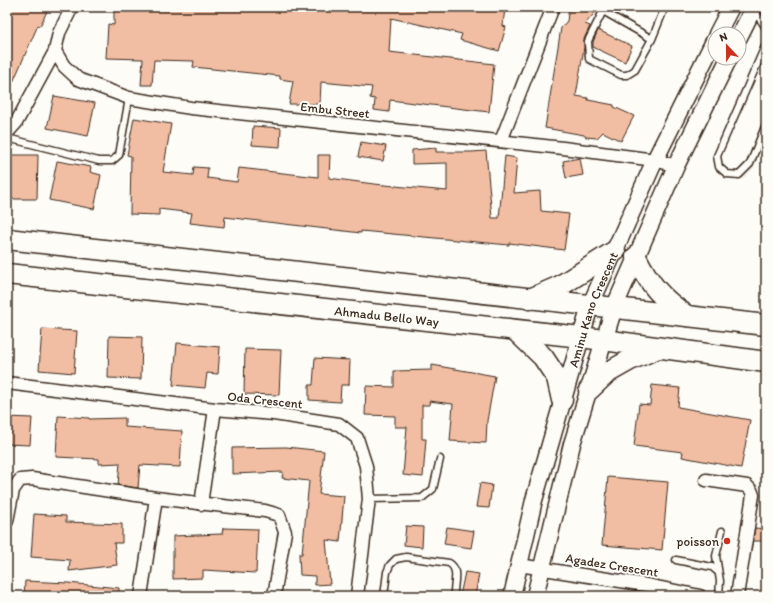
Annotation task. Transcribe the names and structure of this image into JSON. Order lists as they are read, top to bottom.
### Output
{
  "streets": {
    "main road": ["Ahmadu Bello Way"],
    "street": [
      "Embu Street",
      "Aminu Kano Crescent",
      "Oda Crescent",
      "Agadez Crescent"
    ]
  },
  "crossings": [
    ["Embu Street", "Aminu Kano Crescent"],
    ["Aminu Kano Crescent", "Ahmadu Bello Way"],
    ["Aminu Kano Crescent", "Agadez Crescent"]
  ],
  "places": ["poisson"],
  "north": "top"
}
